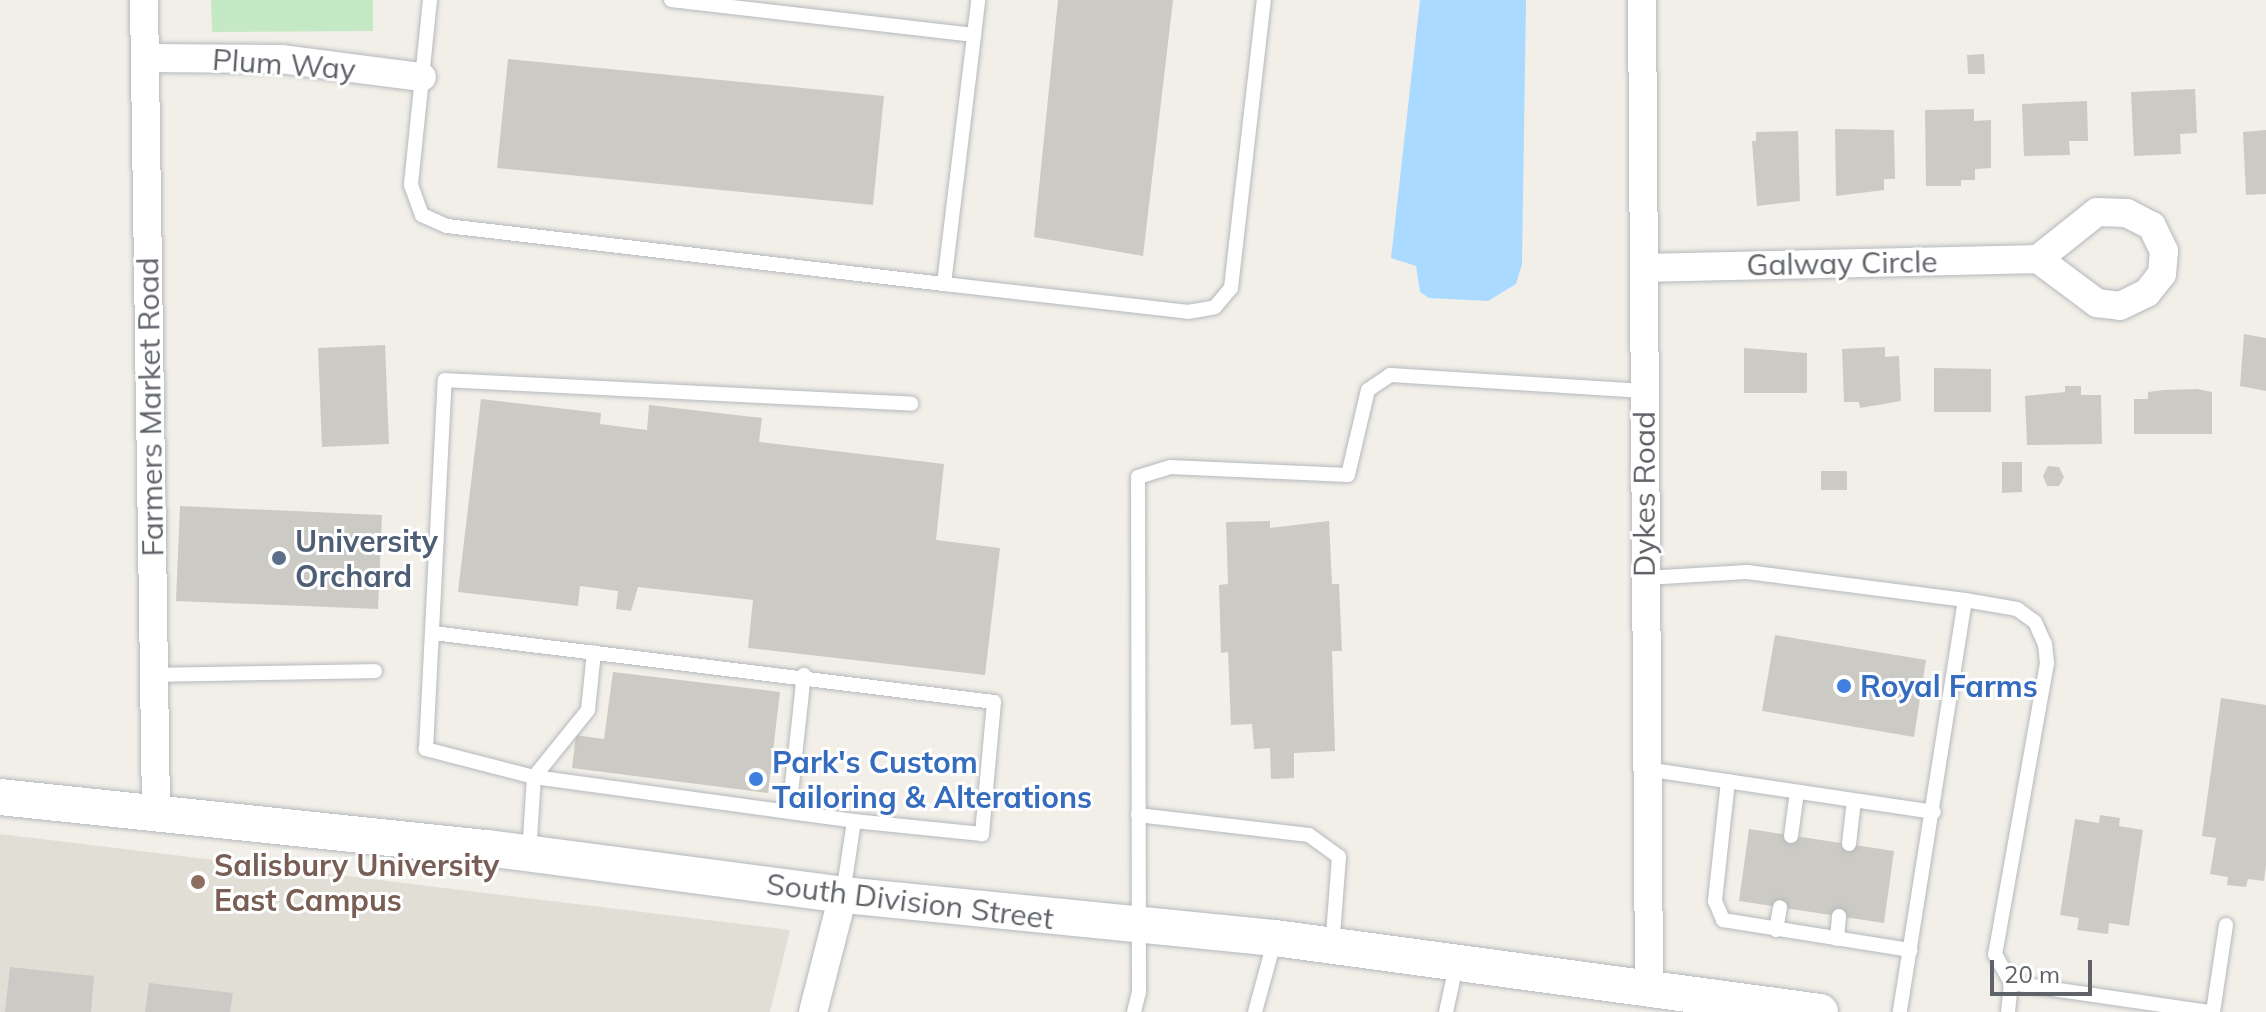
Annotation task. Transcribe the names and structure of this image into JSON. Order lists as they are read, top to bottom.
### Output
{
  "streets": {
    "street": [
      "Plum Way",
      "Galway Circle",
      "Farmers Market Road",
      "Dykes Road",
      "South Division Street"
    ]
  },
  "crossings": [
    ["Plum Way", "Farmers Market Road"],
    ["Galway Circle", "Dykes Road"],
    ["Farmers Market Road", "South Division Street"],
    ["Dykes Road", "South Division Street"]
  ],
  "places": [
    "University Orchard",
    "Royal Farms",
    "Park's Custom Tailoring & Alterations",
    "Salisbury University East Campus"
  ],
  "scale_bar": "20 m"
}
